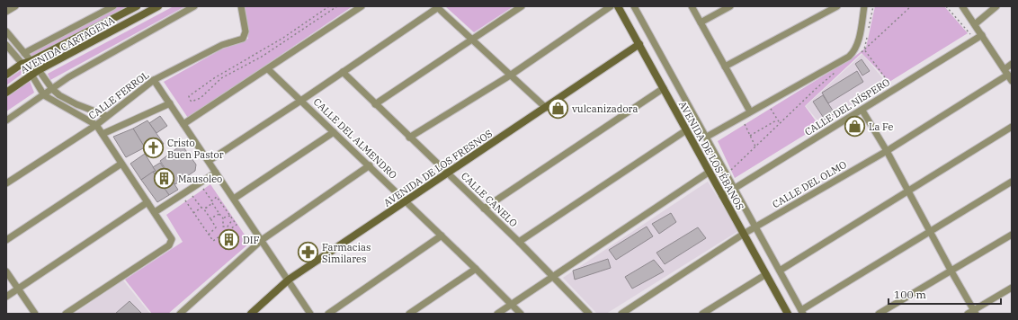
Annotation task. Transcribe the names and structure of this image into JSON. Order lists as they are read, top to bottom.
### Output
{
  "streets": {
    "street": [
      "AVENIDA CARTAGENA",
      "CALLE FERROL",
      "CALLE DEL NÍSPERO",
      "CALLE DEL ALMENDRO",
      "AVENIDA DE LOS ÉBANOS",
      "AVENIDA DE LOS FRESNOS",
      "CALLE DEL OLMO",
      "CALLE CANELO"
    ]
  },
  "crossings": [
    ["CALLE DEL NÍSPERO", "AVENIDA DE LOS ÉBANOS"],
    ["CALLE DEL ALMENDRO", "AVENIDA DE LOS FRESNOS"],
    ["AVENIDA DE LOS ÉBANOS", "AVENIDA DE LOS FRESNOS"],
    ["AVENIDA DE LOS ÉBANOS", "CALLE DEL OLMO"],
    ["AVENIDA DE LOS FRESNOS", "CALLE CANELO"]
  ],
  "places": {
    "shop": ["vulcanizadora", "La Fe"],
    "church": ["Cristo Buen Pastor"],
    "building": ["Mausoleo", "DIF"],
    "pharmacy": ["Farmacias Similares"]
  },
  "scale_bar": "100 m"
}
